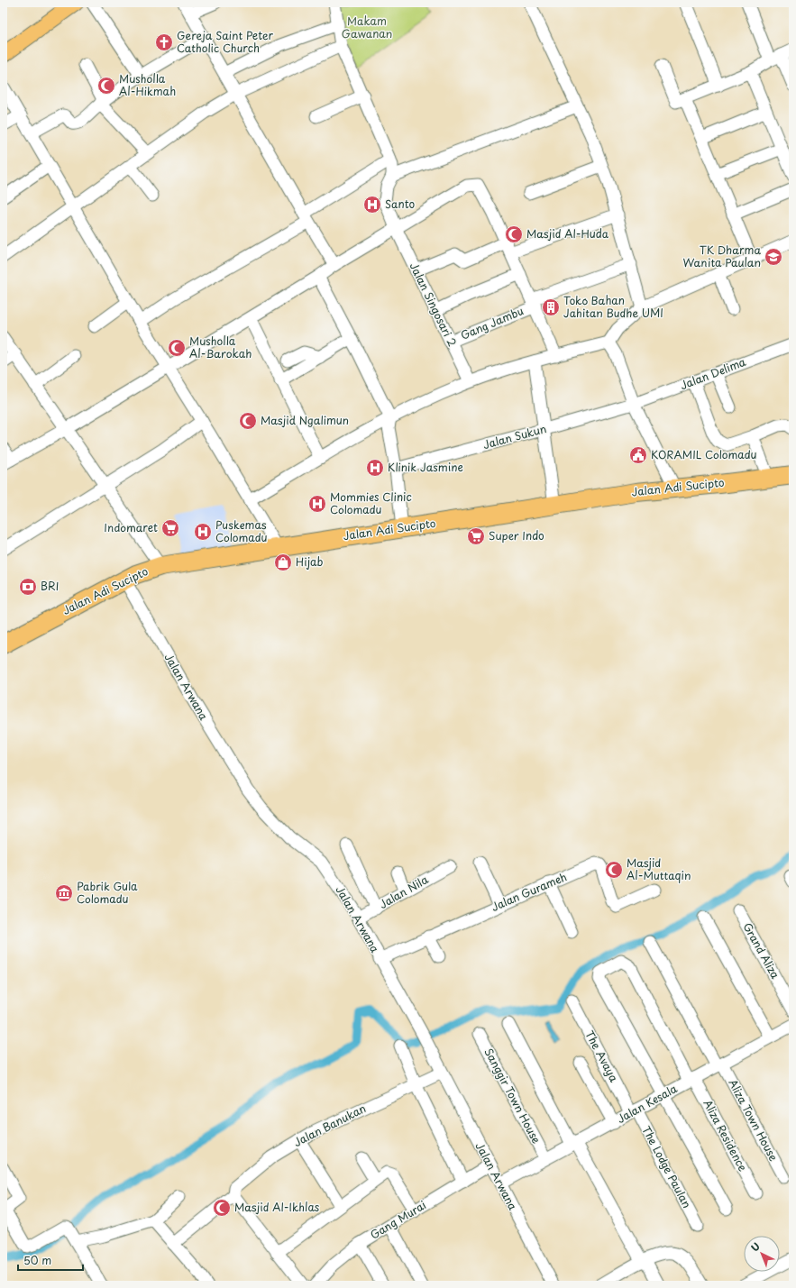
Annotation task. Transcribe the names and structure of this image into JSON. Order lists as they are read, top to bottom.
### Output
{
  "streets": {
    "highway": ["Jalan Adi Sucipto"],
    "street": [
      "Jalan Singosari 2",
      "Gang Jambu",
      "Jalan Delima",
      "Jalan Sukun",
      "Jalan Arwana",
      "Jalan Nila",
      "Jalan Gurameh",
      "Grand Aliza",
      "The Avaya",
      "Sanggir Town House",
      "Jalan Kesala",
      "Aliza Town House",
      "Jalan Banukan",
      "Aliza Residence",
      "The Lodge Paulan",
      "Gang Murai"
    ]
  },
  "crossings": [
    ["Jalan Singosari 2", "Gang Jambu"],
    ["Jalan Delima", "Jalan Sukun"],
    ["Jalan Adi Sucipto", "Jalan Arwana"],
    ["Jalan Arwana", "Jalan Nila"],
    ["Jalan Arwana", "Jalan Gurameh"],
    ["Jalan Arwana", "Jalan Kesala"],
    ["Jalan Arwana", "Jalan Banukan"],
    ["Jalan Arwana", "Gang Murai"],
    ["The Avaya", "Jalan Kesala"],
    ["The Avaya", "The Lodge Paulan"],
    ["Sanggir Town House", "Jalan Kesala"],
    ["Jalan Kesala", "Aliza Town House"],
    ["Jalan Kesala", "Aliza Residence"],
    ["Jalan Kesala", "The Lodge Paulan"]
  ],
  "parks": ["Makam Gawanan"],
  "places": {
    "church": ["Gereja Saint Peter Catholic Church"],
    "mosque": [
      "Musholla Al-Hikmah",
      "Masjid Al-Huda",
      "Musholla Al-Barokah",
      "Masjid Ngalimun",
      "Masjid Al-Muttaqin",
      "Masjid Al-Ikhlas"
    ],
    "hospital": [
      "Santo",
      "Klinik Jasmine",
      "Mommies Clinic Colomadu",
      "Puskemas Colomadu"
    ],
    "school or university": ["TK Dharma Wanita Paulan"],
    "building": ["Toko Bahan Jahitan Budhe UMI"],
    "public building": ["KORAMIL Colomadu"],
    "supermarket": ["Indomaret", "Super Indo"],
    "shop": ["Hijab"],
    "bank": ["BRI"],
    "museum": ["Pabrik Gula Colomadu"]
  },
  "scale_bar": "50 m",
  "north": "top left"
}
